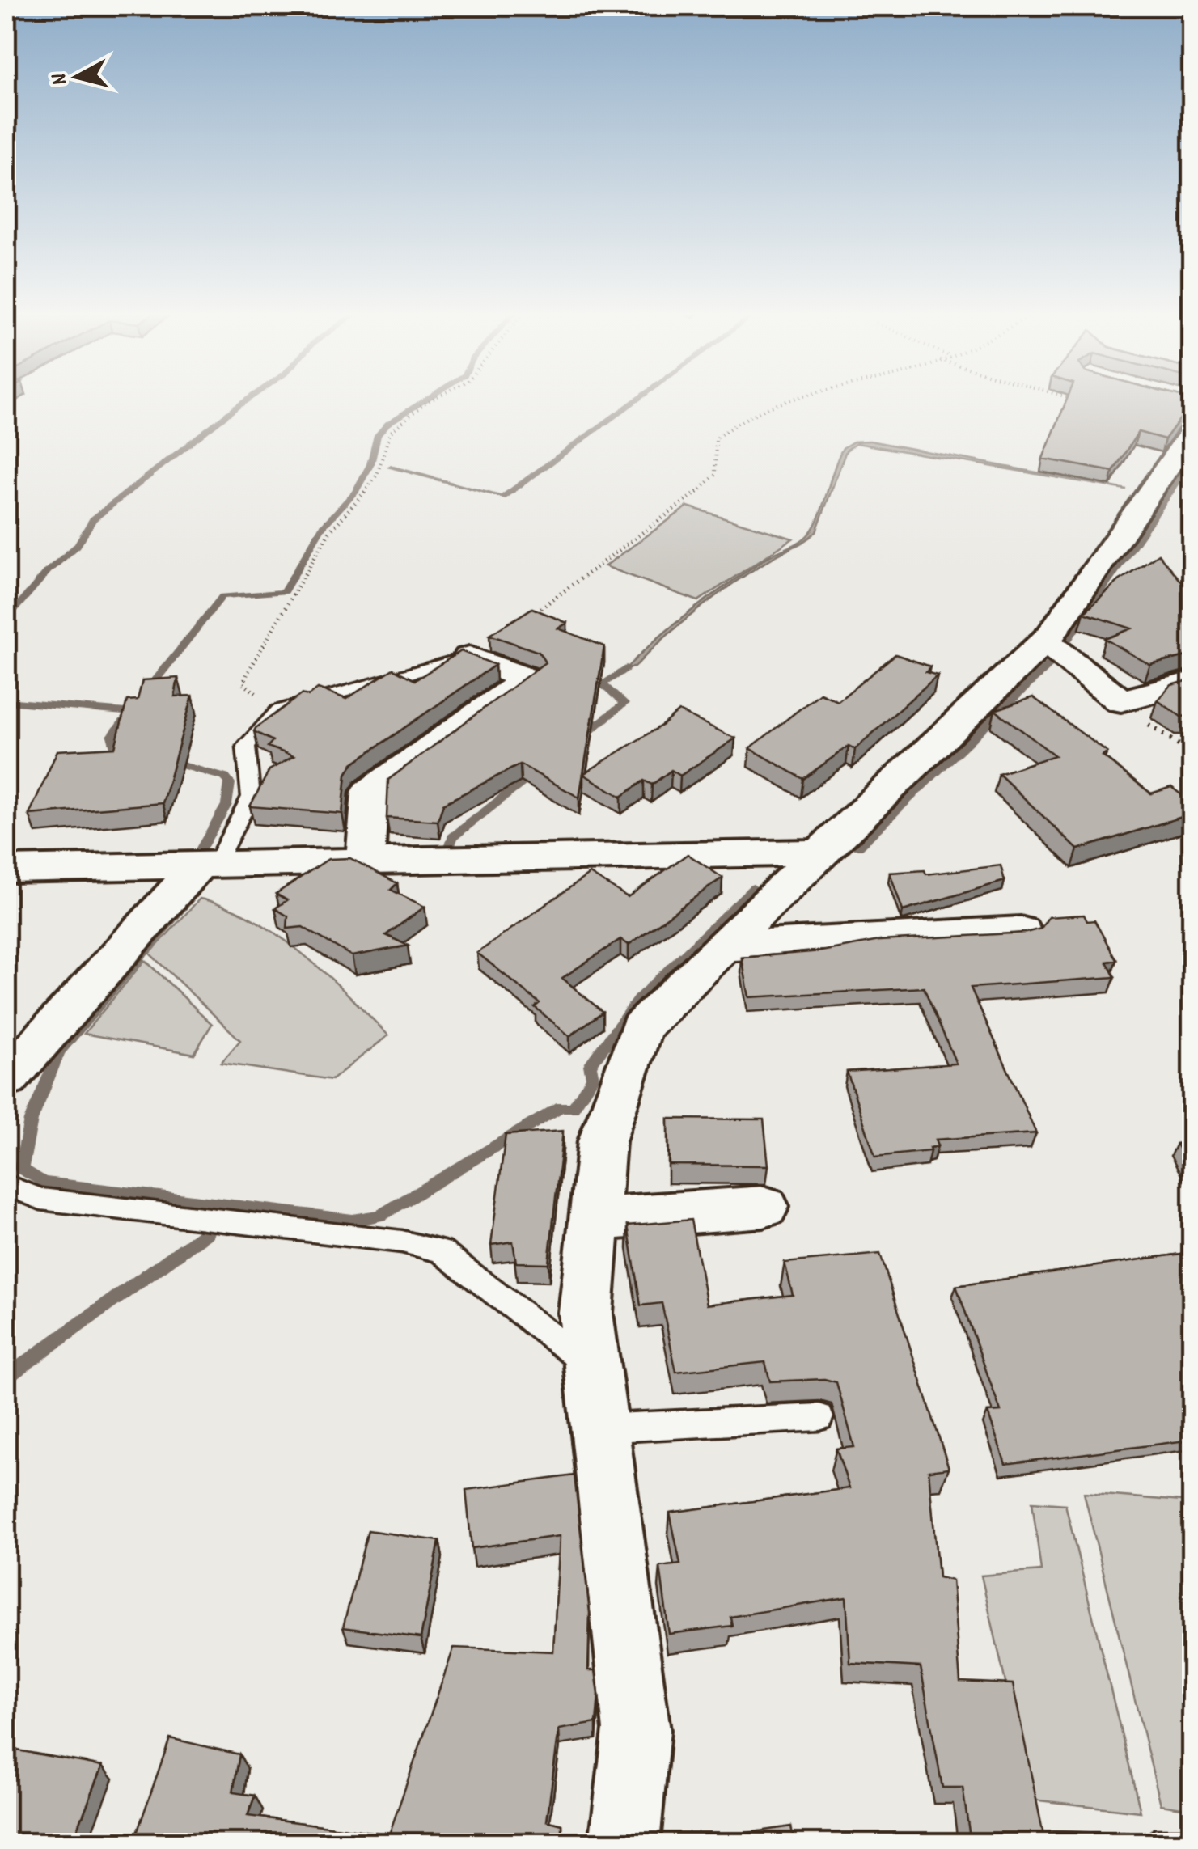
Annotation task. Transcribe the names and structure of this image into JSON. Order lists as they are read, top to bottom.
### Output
{
  "north": "left"
}
